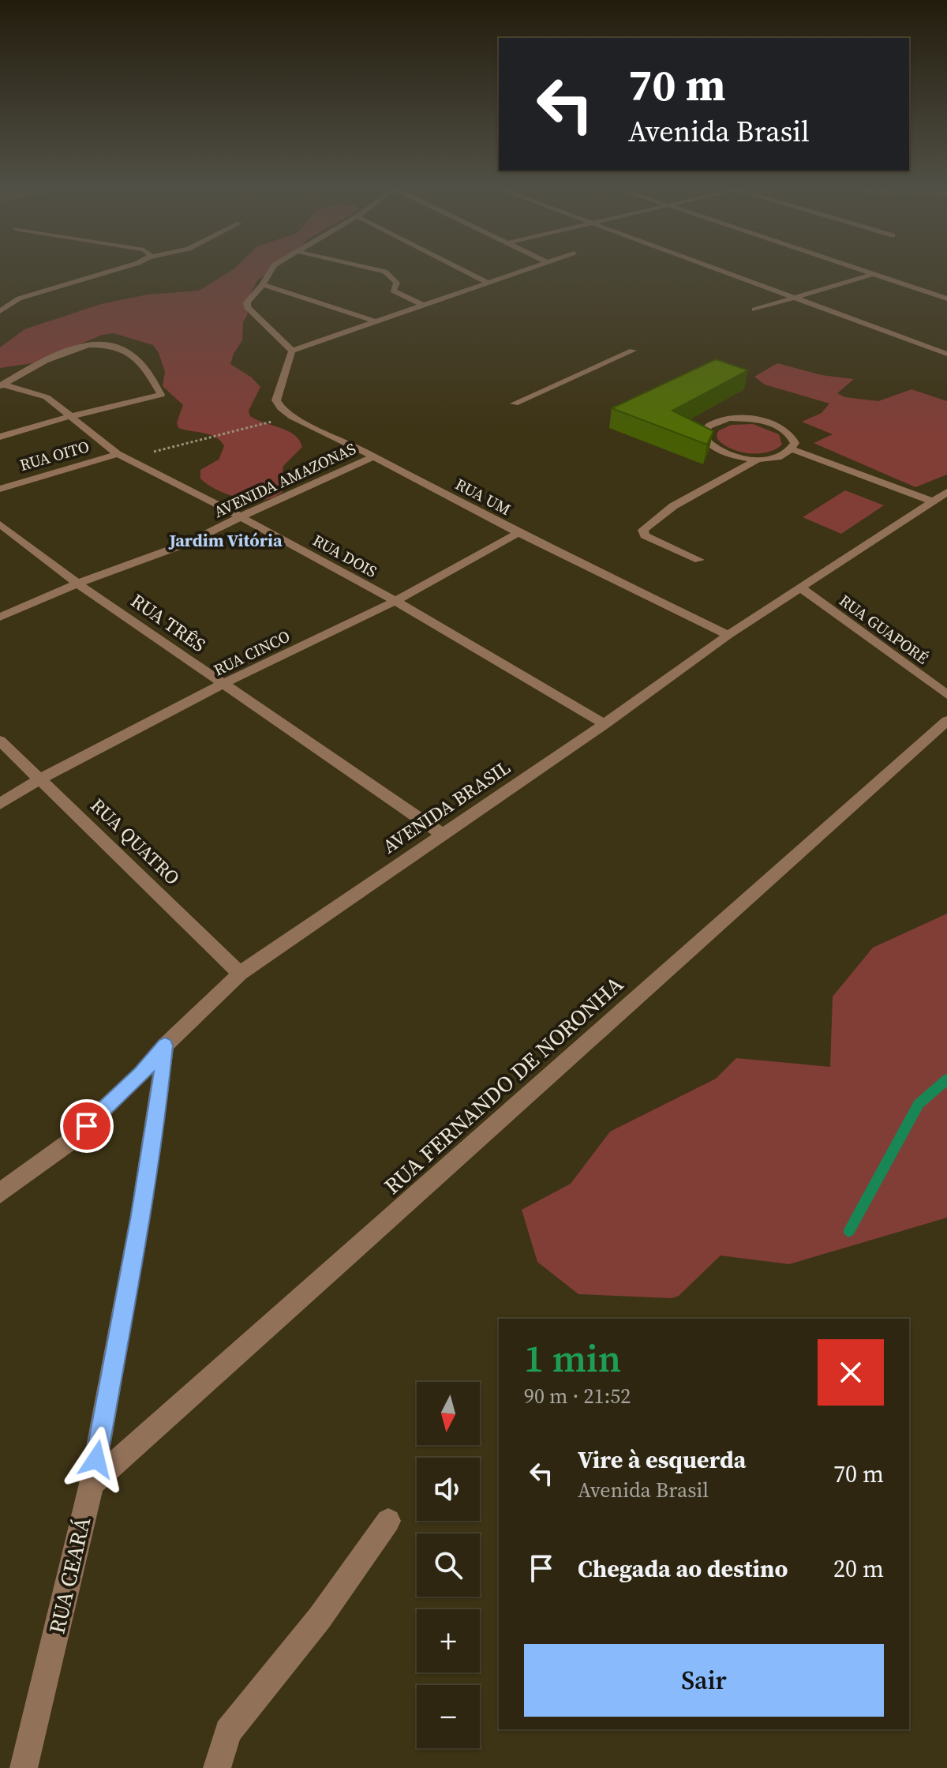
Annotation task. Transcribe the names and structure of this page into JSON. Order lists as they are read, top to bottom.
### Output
{
  "streets": {
    "street": [
      "RUA OITO",
      "AVENIDA AMAZONAS",
      "RUA UM",
      "RUA DOIS",
      "RUA TRÊS",
      "RUA GUAPORÉ",
      "RUA CINCO",
      "AVENIDA BRASIL",
      "RUA QUATRO",
      "RUA FERNANDO DE NORONHA",
      "RUA CEARÁ"
    ]
  },
  "crossings": [
    ["RUA OITO", "RUA DOIS"],
    ["AVENIDA AMAZONAS", "RUA UM"],
    ["AVENIDA AMAZONAS", "RUA DOIS"],
    ["AVENIDA AMAZONAS", "RUA TRÊS"],
    ["RUA UM", "RUA CINCO"],
    ["RUA UM", "AVENIDA BRASIL"],
    ["RUA DOIS", "RUA CINCO"],
    ["RUA DOIS", "AVENIDA BRASIL"],
    ["RUA TRÊS", "RUA CINCO"],
    ["RUA TRÊS", "AVENIDA BRASIL"],
    ["RUA GUAPORÉ", "AVENIDA BRASIL"],
    ["RUA CINCO", "RUA QUATRO"],
    ["AVENIDA BRASIL", "RUA QUATRO"],
    ["AVENIDA BRASIL", "RUA CEARÁ"],
    ["RUA FERNANDO DE NORONHA", "RUA CEARÁ"]
  ],
  "districts": ["Jardim Vitória"],
  "north": "bottom",
  "page": {
    "turn": ["70 m", "Avenida Brasil"],
    "heading": ["1 min", "90 m · 21:52"],
    "map_buttons": ["+", "−"],
    "list": [
      {
        "name": "Vire à esquerda",
        "note": "Avenida Brasil",
        "value": "70 m"
      },
      {
        "name": "Chegada ao destino",
        "value": "20 m"
      }
    ],
    "buttons": "Sair"
  }
}
